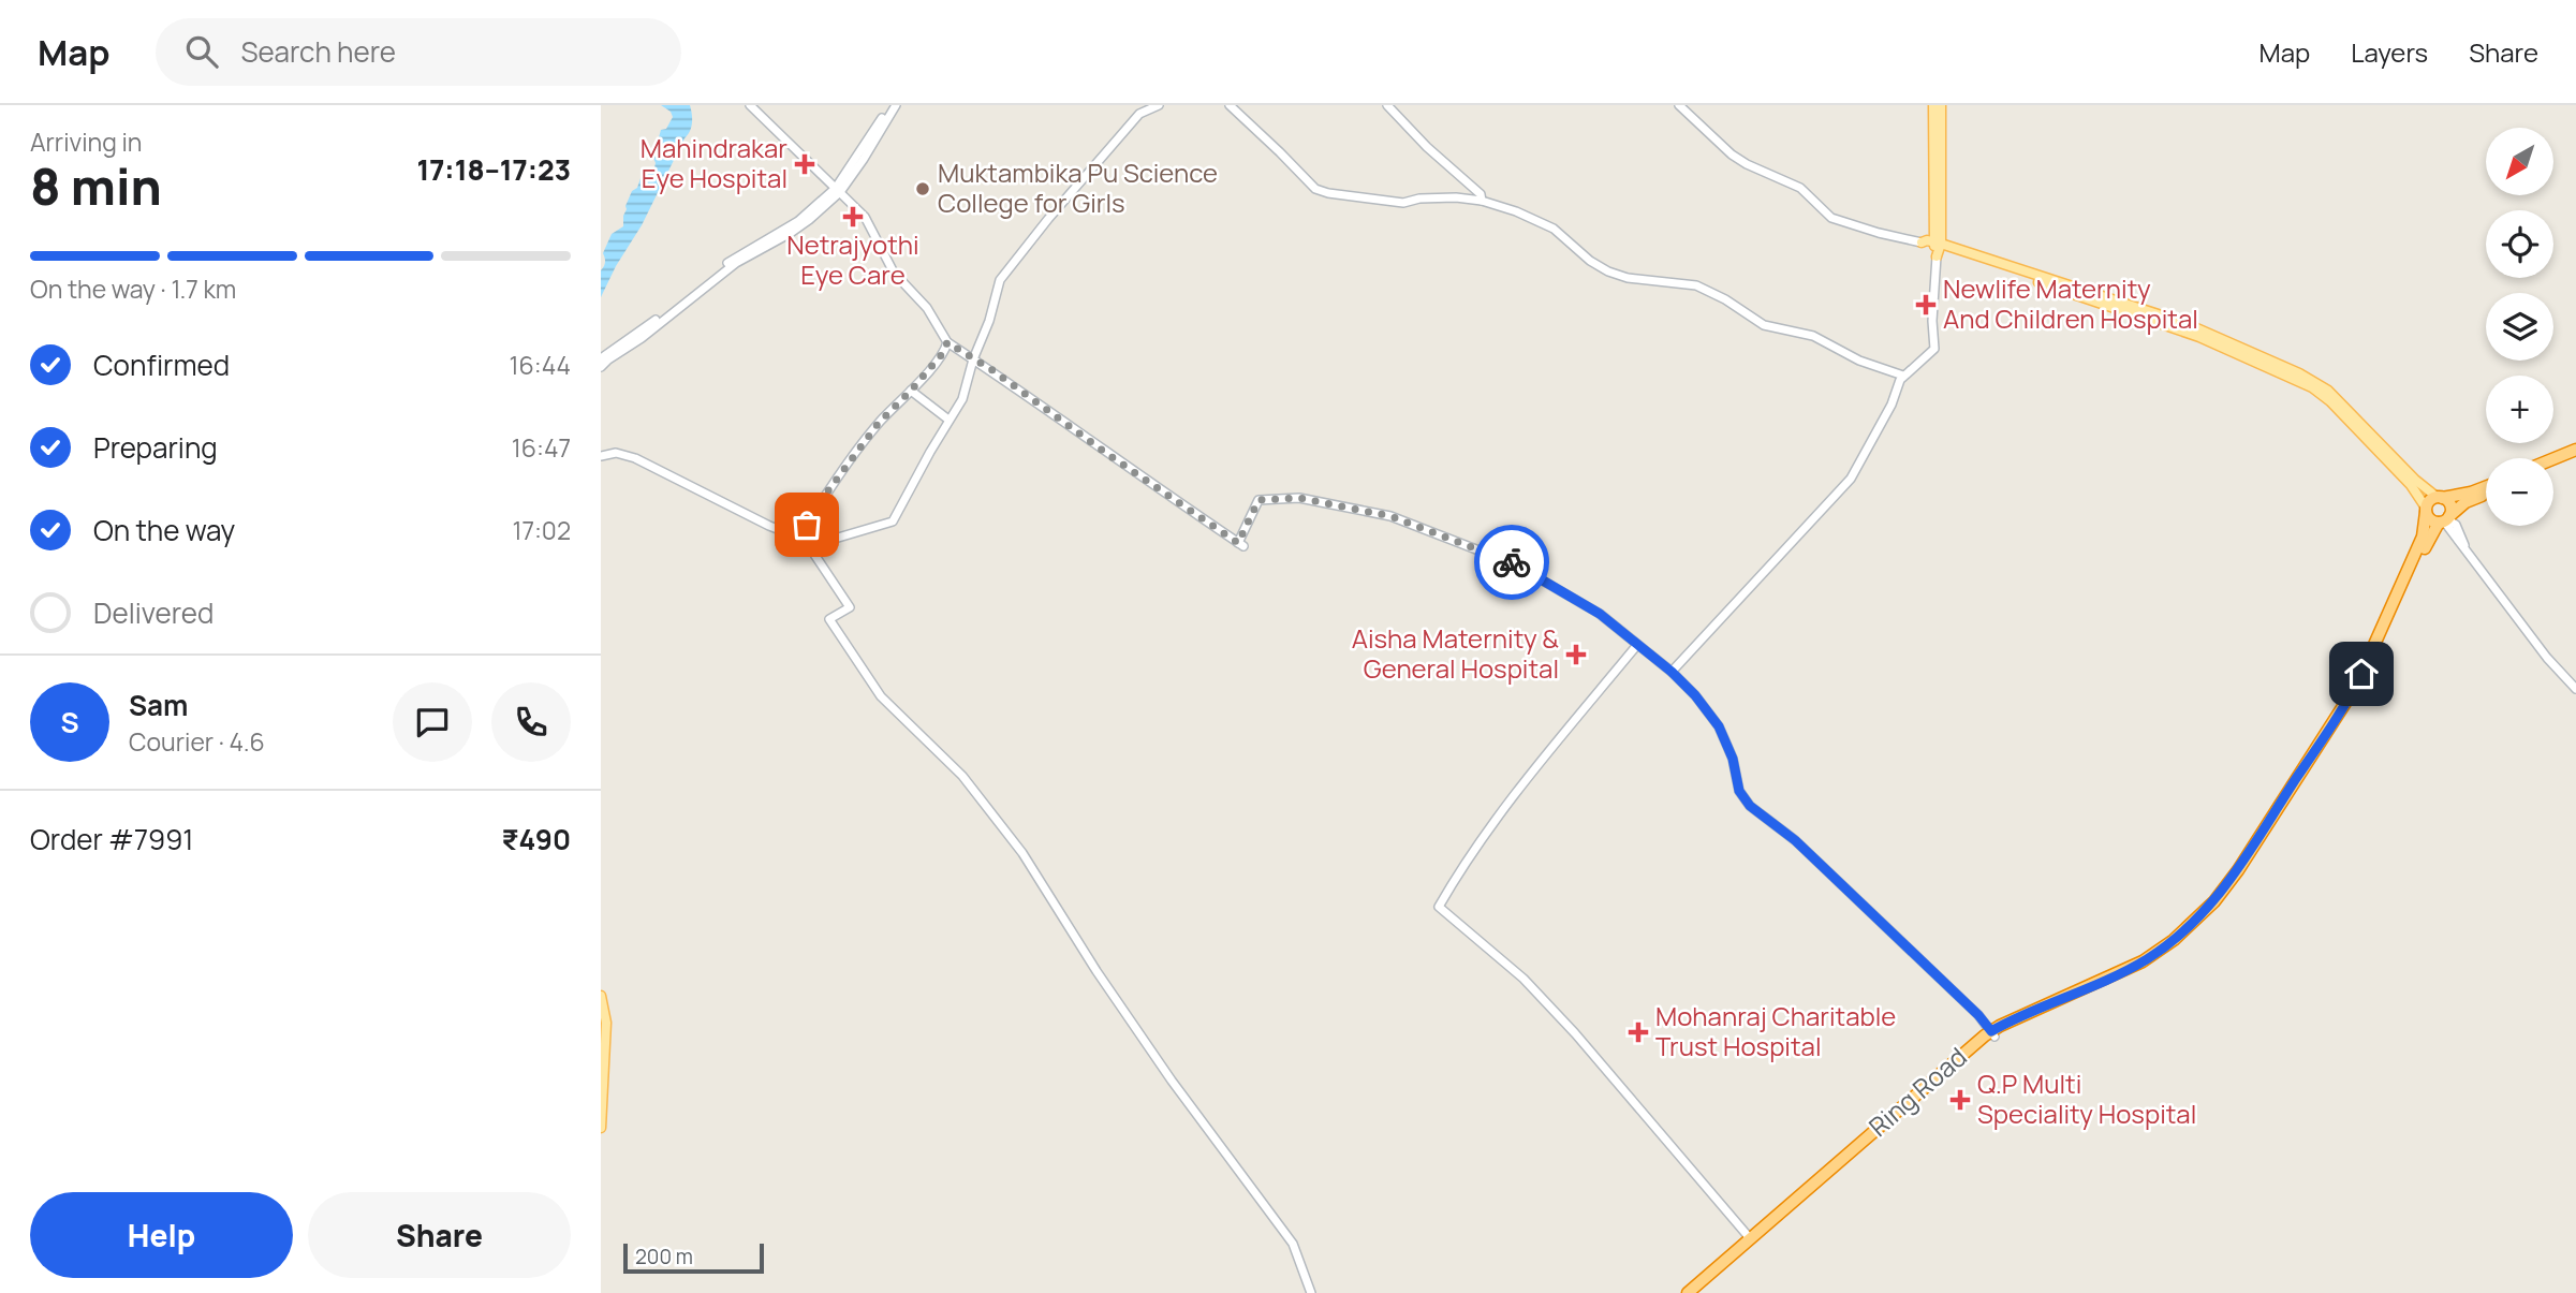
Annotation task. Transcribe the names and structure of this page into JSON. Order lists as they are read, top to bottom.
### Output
{
  "streets": {
    "highway": ["Ring Road"]
  },
  "places": {
    "health": [
      "Mahindrakar Eye Hospital",
      "Netrajyothi Eye Care",
      "Newlife Maternity And Children Hospital",
      "Aisha Maternity & General Hospital",
      "Mohanraj Charitable Trust Hospital",
      "Q.P Multi Speciality Hospital"
    ],
    "other": ["Muktambika Pu Science College for Girls"]
  },
  "scale_bar": "200 m",
  "north": "bottom left",
  "page": {
    "header": "Map",
    "search": "Search here",
    "nav": ["Map", "Layers", "Share"],
    "heading": ["8 min", "Arriving in", "17:18–17:23"],
    "panel": [
      "Sam",
      "Courier · 4.6",
      "Order #7991",
      "₹490"
    ],
    "map_buttons": ["+", "−"],
    "bar": "On the way · 1.7 km",
    "list": [
      ["Confirmed", "16:44"],
      ["Preparing", "16:47"],
      ["On the way", "17:02"],
      "Delivered"
    ],
    "round": "S",
    "buttons": ["Help", "Share"],
    "scale": "200 m"
  }
}
